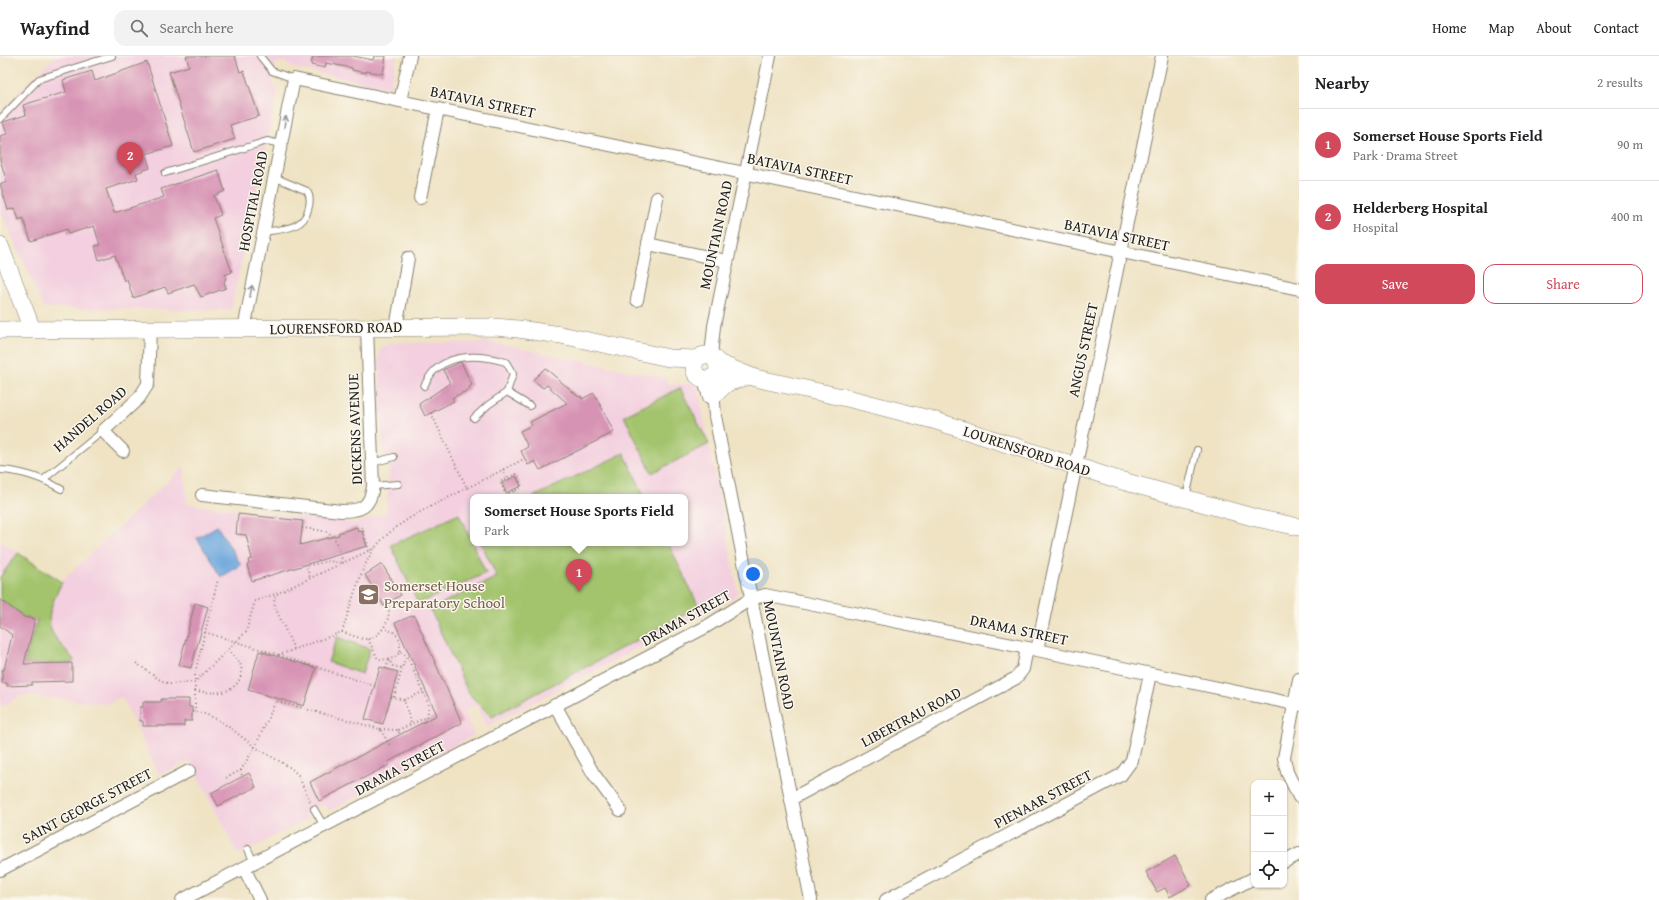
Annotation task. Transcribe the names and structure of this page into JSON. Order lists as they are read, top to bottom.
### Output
{
  "streets": {
    "street": [
      "BATAVIA STREET",
      "HOSPITAL ROAD",
      "MOUNTAIN ROAD",
      "LOURENSFORD ROAD",
      "ANGUS STREET",
      "HANDEL ROAD",
      "DICKENS AVENUE",
      "DRAMA STREET",
      "LIBERTRAU ROAD",
      "PIENAAR STREET",
      "SAINT GEORGE STREET"
    ]
  },
  "crossings": [
    ["BATAVIA STREET", "HOSPITAL ROAD"],
    ["BATAVIA STREET", "MOUNTAIN ROAD"],
    ["BATAVIA STREET", "ANGUS STREET"],
    ["HOSPITAL ROAD", "LOURENSFORD ROAD"],
    ["MOUNTAIN ROAD", "LOURENSFORD ROAD"],
    ["MOUNTAIN ROAD", "DRAMA STREET"],
    ["MOUNTAIN ROAD", "LIBERTRAU ROAD"],
    ["LOURENSFORD ROAD", "ANGUS STREET"],
    ["LOURENSFORD ROAD", "HANDEL ROAD"],
    ["LOURENSFORD ROAD", "DICKENS AVENUE"],
    ["ANGUS STREET", "DRAMA STREET"],
    ["ANGUS STREET", "LIBERTRAU ROAD"],
    ["DRAMA STREET", "LIBERTRAU ROAD"],
    ["DRAMA STREET", "PIENAAR STREET"]
  ],
  "one_way": ["HOSPITAL ROAD"],
  "places": {
    "school or university": ["Somerset House Preparatory School"]
  },
  "page": {
    "header": "Wayfind",
    "search": "Search here",
    "nav": [
      "Home",
      "Map",
      "About",
      "Contact"
    ],
    "heading": ["Nearby", "2 results"],
    "list": [
      {
        "mark": "1",
        "name": "Somerset House Sports Field",
        "note": "Park · Drama Street",
        "value": "90 m"
      },
      {
        "mark": "2",
        "name": "Helderberg Hospital",
        "note": "Hospital",
        "value": "400 m"
      }
    ],
    "pins": ["2", "1"],
    "buttons": ["Save", "Share"],
    "popup": ["Somerset House Sports Field", "Park"],
    "map_buttons": ["+", "−"]
  }
}
